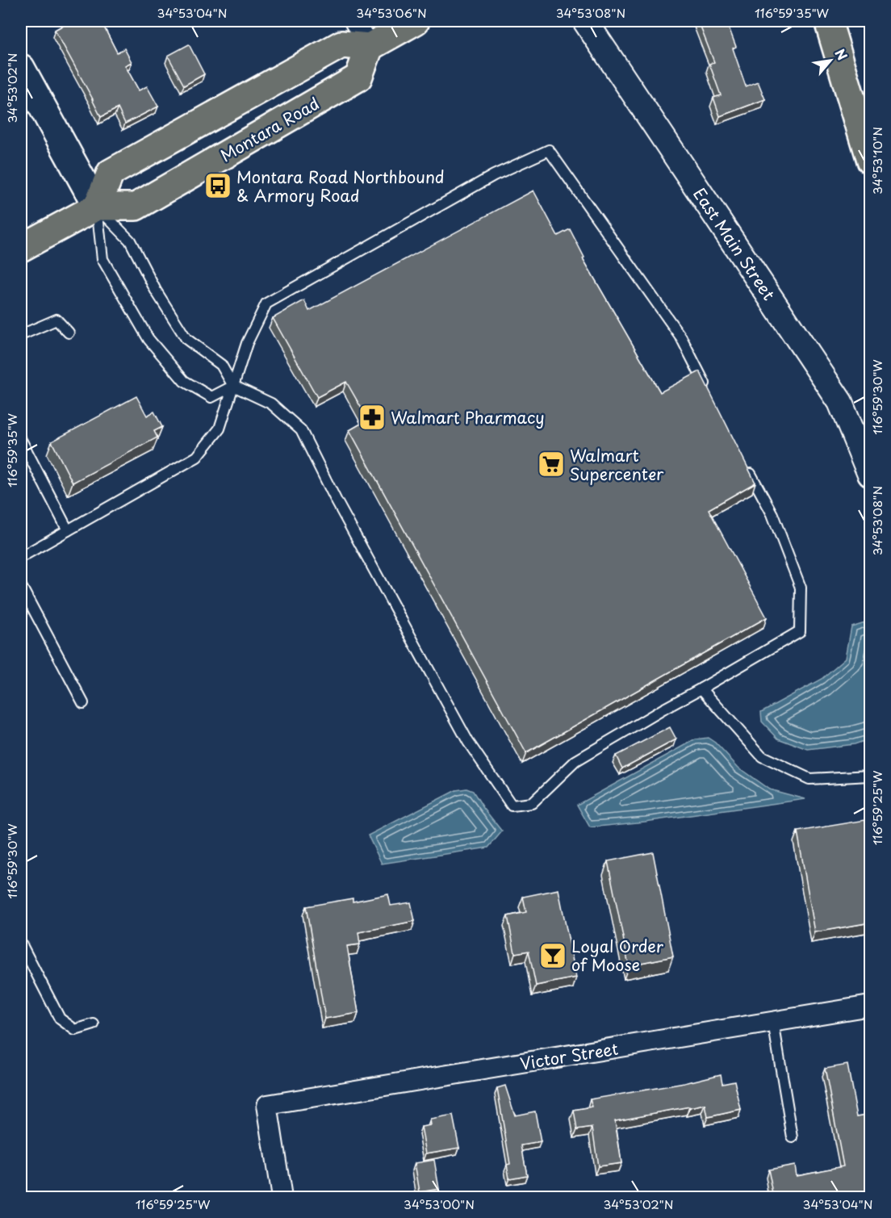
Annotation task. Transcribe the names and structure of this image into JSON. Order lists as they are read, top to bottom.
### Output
{
  "streets": {
    "main road": ["Montara Road"],
    "street": ["East Main Street", "Victor Street"]
  },
  "places": {
    "bus stop": ["Montara Road Northbound & Armory Road"],
    "pharmacy": ["Walmart Pharmacy"],
    "supermarket": ["Walmart Supercenter"],
    "bar": ["Loyal Order of Moose"]
  },
  "north": "top right",
  "coordinates": [
    "34°53'04\"N",
    "34°53'06\"N",
    "34°53'08\"N",
    "116°59'35\"W",
    "34°53'02\"N",
    "34°53'10\"N",
    "116°59'30\"W",
    "116°59'25\"W",
    "34°53'00\"N"
  ]
}
